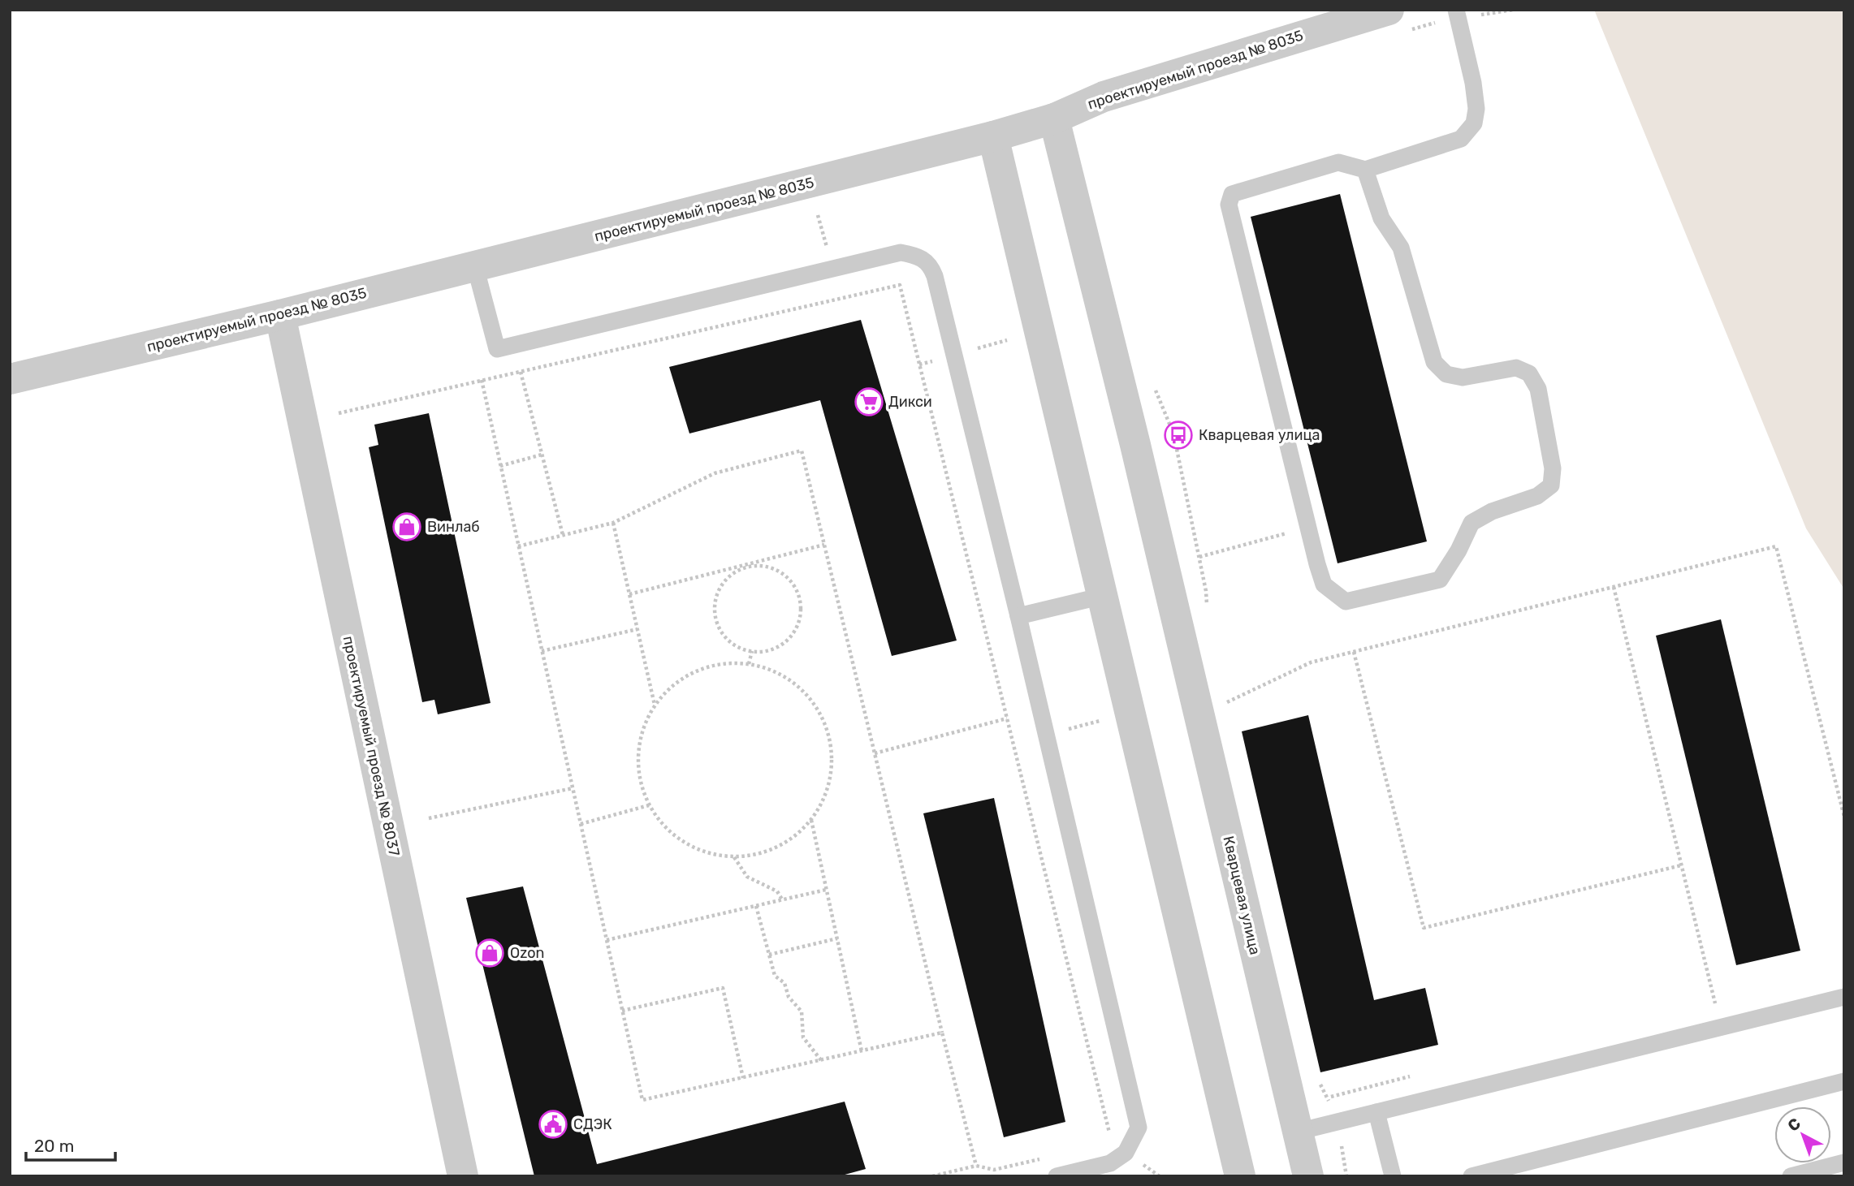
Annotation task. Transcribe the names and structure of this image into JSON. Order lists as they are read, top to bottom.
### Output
{
  "streets": {
    "street": ["проектируемый проезд № 8035", "проектируемый проезд № 8037", "Кварцевая улица"]
  },
  "crossings": [
    ["проектируемый проезд № 8035", "проектируемый проезд № 8037"],
    ["проектируемый проезд № 8035", "Кварцевая улица"]
  ],
  "places": {
    "supermarket": ["Дикси"],
    "bus stop": ["Кварцевая улица"],
    "shop": ["Винлаб", "Ozon"],
    "public building": ["СДЭК"]
  },
  "scale_bar": "20 m",
  "north": "top left"
}
